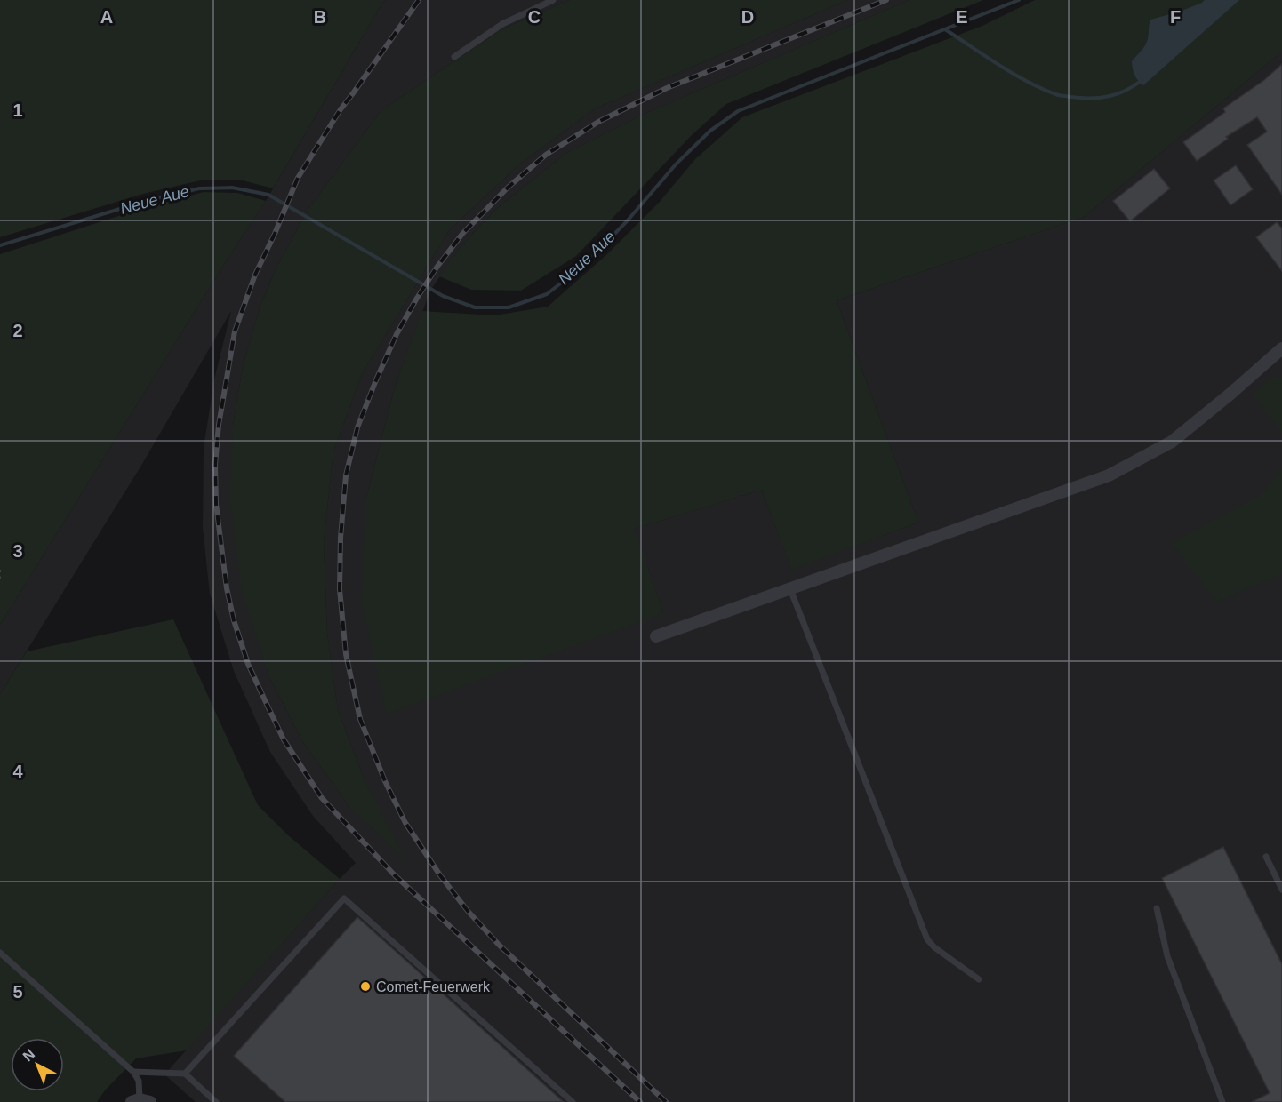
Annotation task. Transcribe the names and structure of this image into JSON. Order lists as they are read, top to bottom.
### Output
{
  "water": ["Neue Aue"],
  "places": ["Comet-Feuerwerk"],
  "north": "top left",
  "grid": {
    "columns": [
      "A",
      "B",
      "C",
      "D",
      "E",
      "F"
    ],
    "rows": [
      "1",
      "2",
      "3",
      "4",
      "5"
    ]
  }
}
